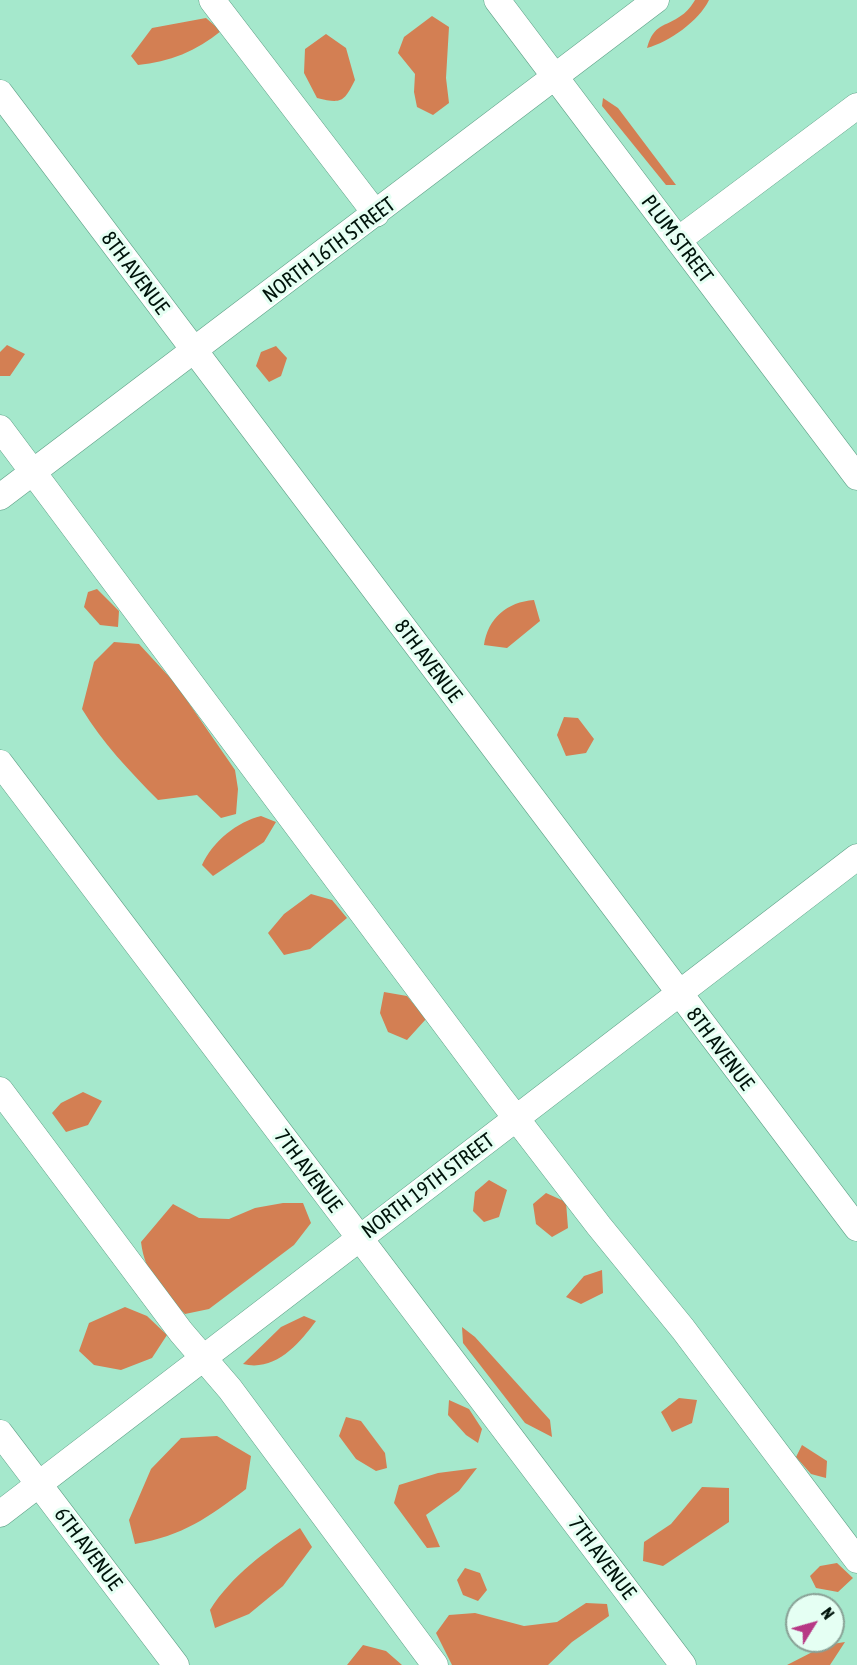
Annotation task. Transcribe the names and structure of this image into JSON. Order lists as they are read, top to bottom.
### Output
{
  "streets": {
    "street": [
      "PLUM STREET",
      "NORTH 16TH STREET",
      "8TH AVENUE",
      "7TH AVENUE",
      "NORTH 19TH STREET",
      "6TH AVENUE"
    ]
  },
  "crossings": [
    ["PLUM STREET", "NORTH 16TH STREET"],
    ["NORTH 16TH STREET", "8TH AVENUE"],
    ["8TH AVENUE", "NORTH 19TH STREET"],
    ["7TH AVENUE", "NORTH 19TH STREET"],
    ["NORTH 19TH STREET", "6TH AVENUE"]
  ],
  "north": "top right"
}
